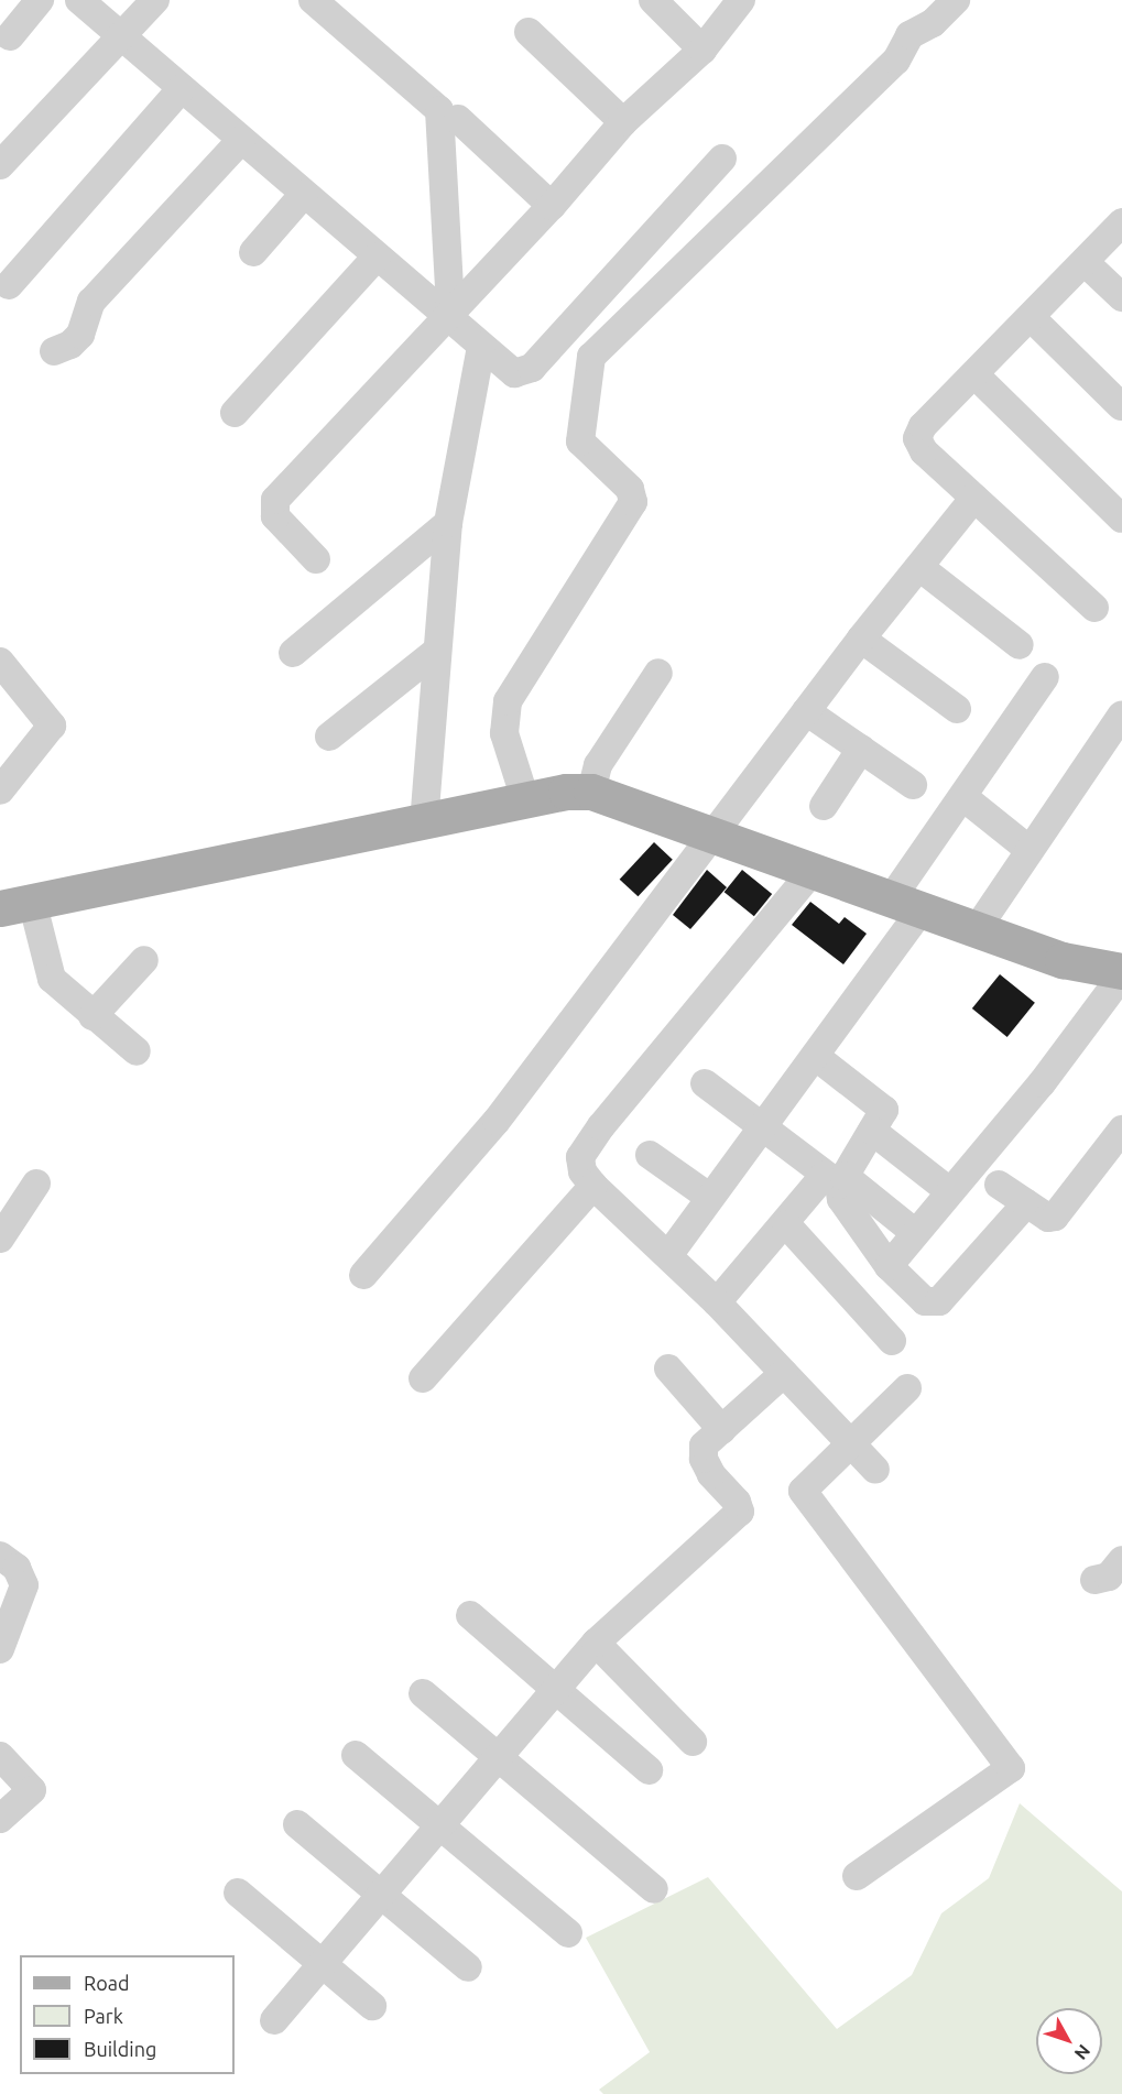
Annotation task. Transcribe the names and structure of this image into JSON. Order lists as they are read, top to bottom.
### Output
{
  "legend": ["Road", "Park", "Building"],
  "north": "bottom right"
}
